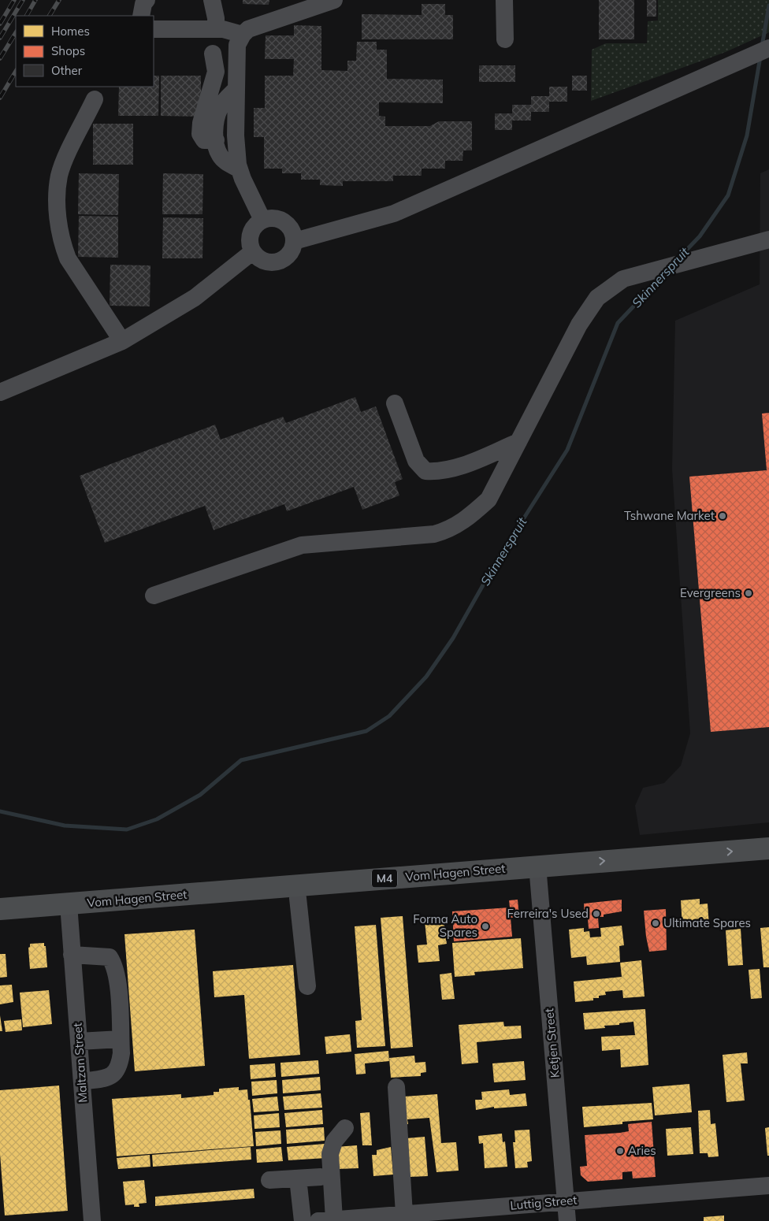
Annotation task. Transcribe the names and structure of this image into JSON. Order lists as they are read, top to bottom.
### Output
{
  "streets": {
    "main road": ["Vom Hagen Street", "M4"],
    "street": ["Ketjen Street", "Maltzan Street", "Luttig Street"]
  },
  "crossings": [
    ["Vom Hagen Street", "Ketjen Street"],
    ["Vom Hagen Street", "Maltzan Street"],
    ["Ketjen Street", "Luttig Street"]
  ],
  "water": ["Skinnerspruit"],
  "places": [
    "Tshwane Market",
    "Evergreens",
    "Ferreira's Used",
    "Ultimate Spares",
    "Forma Auto Spares",
    "Aries"
  ],
  "legend": ["Homes", "Shops", "Other"]
}
